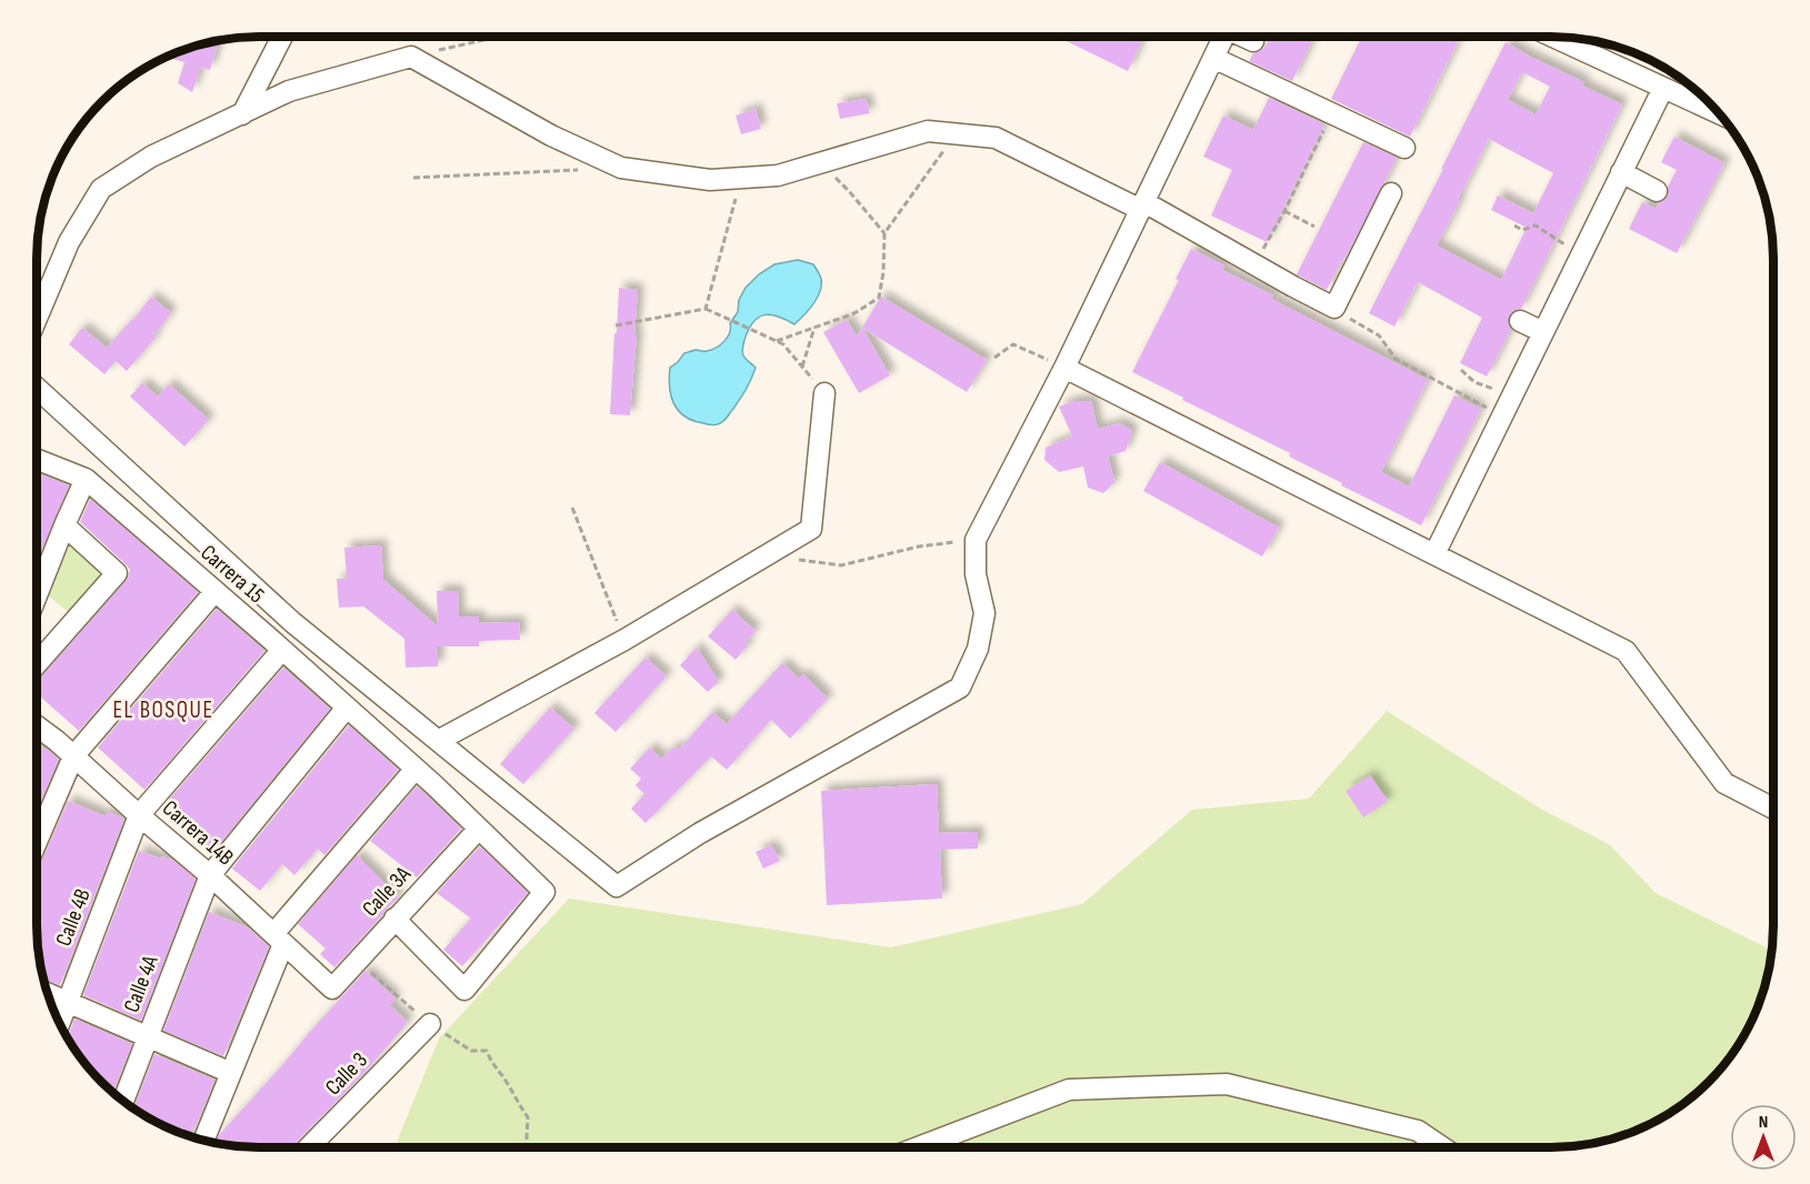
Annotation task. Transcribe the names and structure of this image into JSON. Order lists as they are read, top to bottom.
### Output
{
  "streets": {
    "street": [
      "Carrera 15",
      "Carrera 14B",
      "Calle 3A",
      "Calle 4B",
      "Calle 4A",
      "Calle 3"
    ]
  },
  "crossings": [
    ["Carrera 15", "Calle 3A"],
    ["Carrera 15", "Calle 4A"],
    ["Carrera 14B", "Calle 3A"],
    ["Carrera 14B", "Calle 4B"],
    ["Carrera 14B", "Calle 4A"]
  ],
  "districts": ["EL BOSQUE"],
  "north": "top"
}
